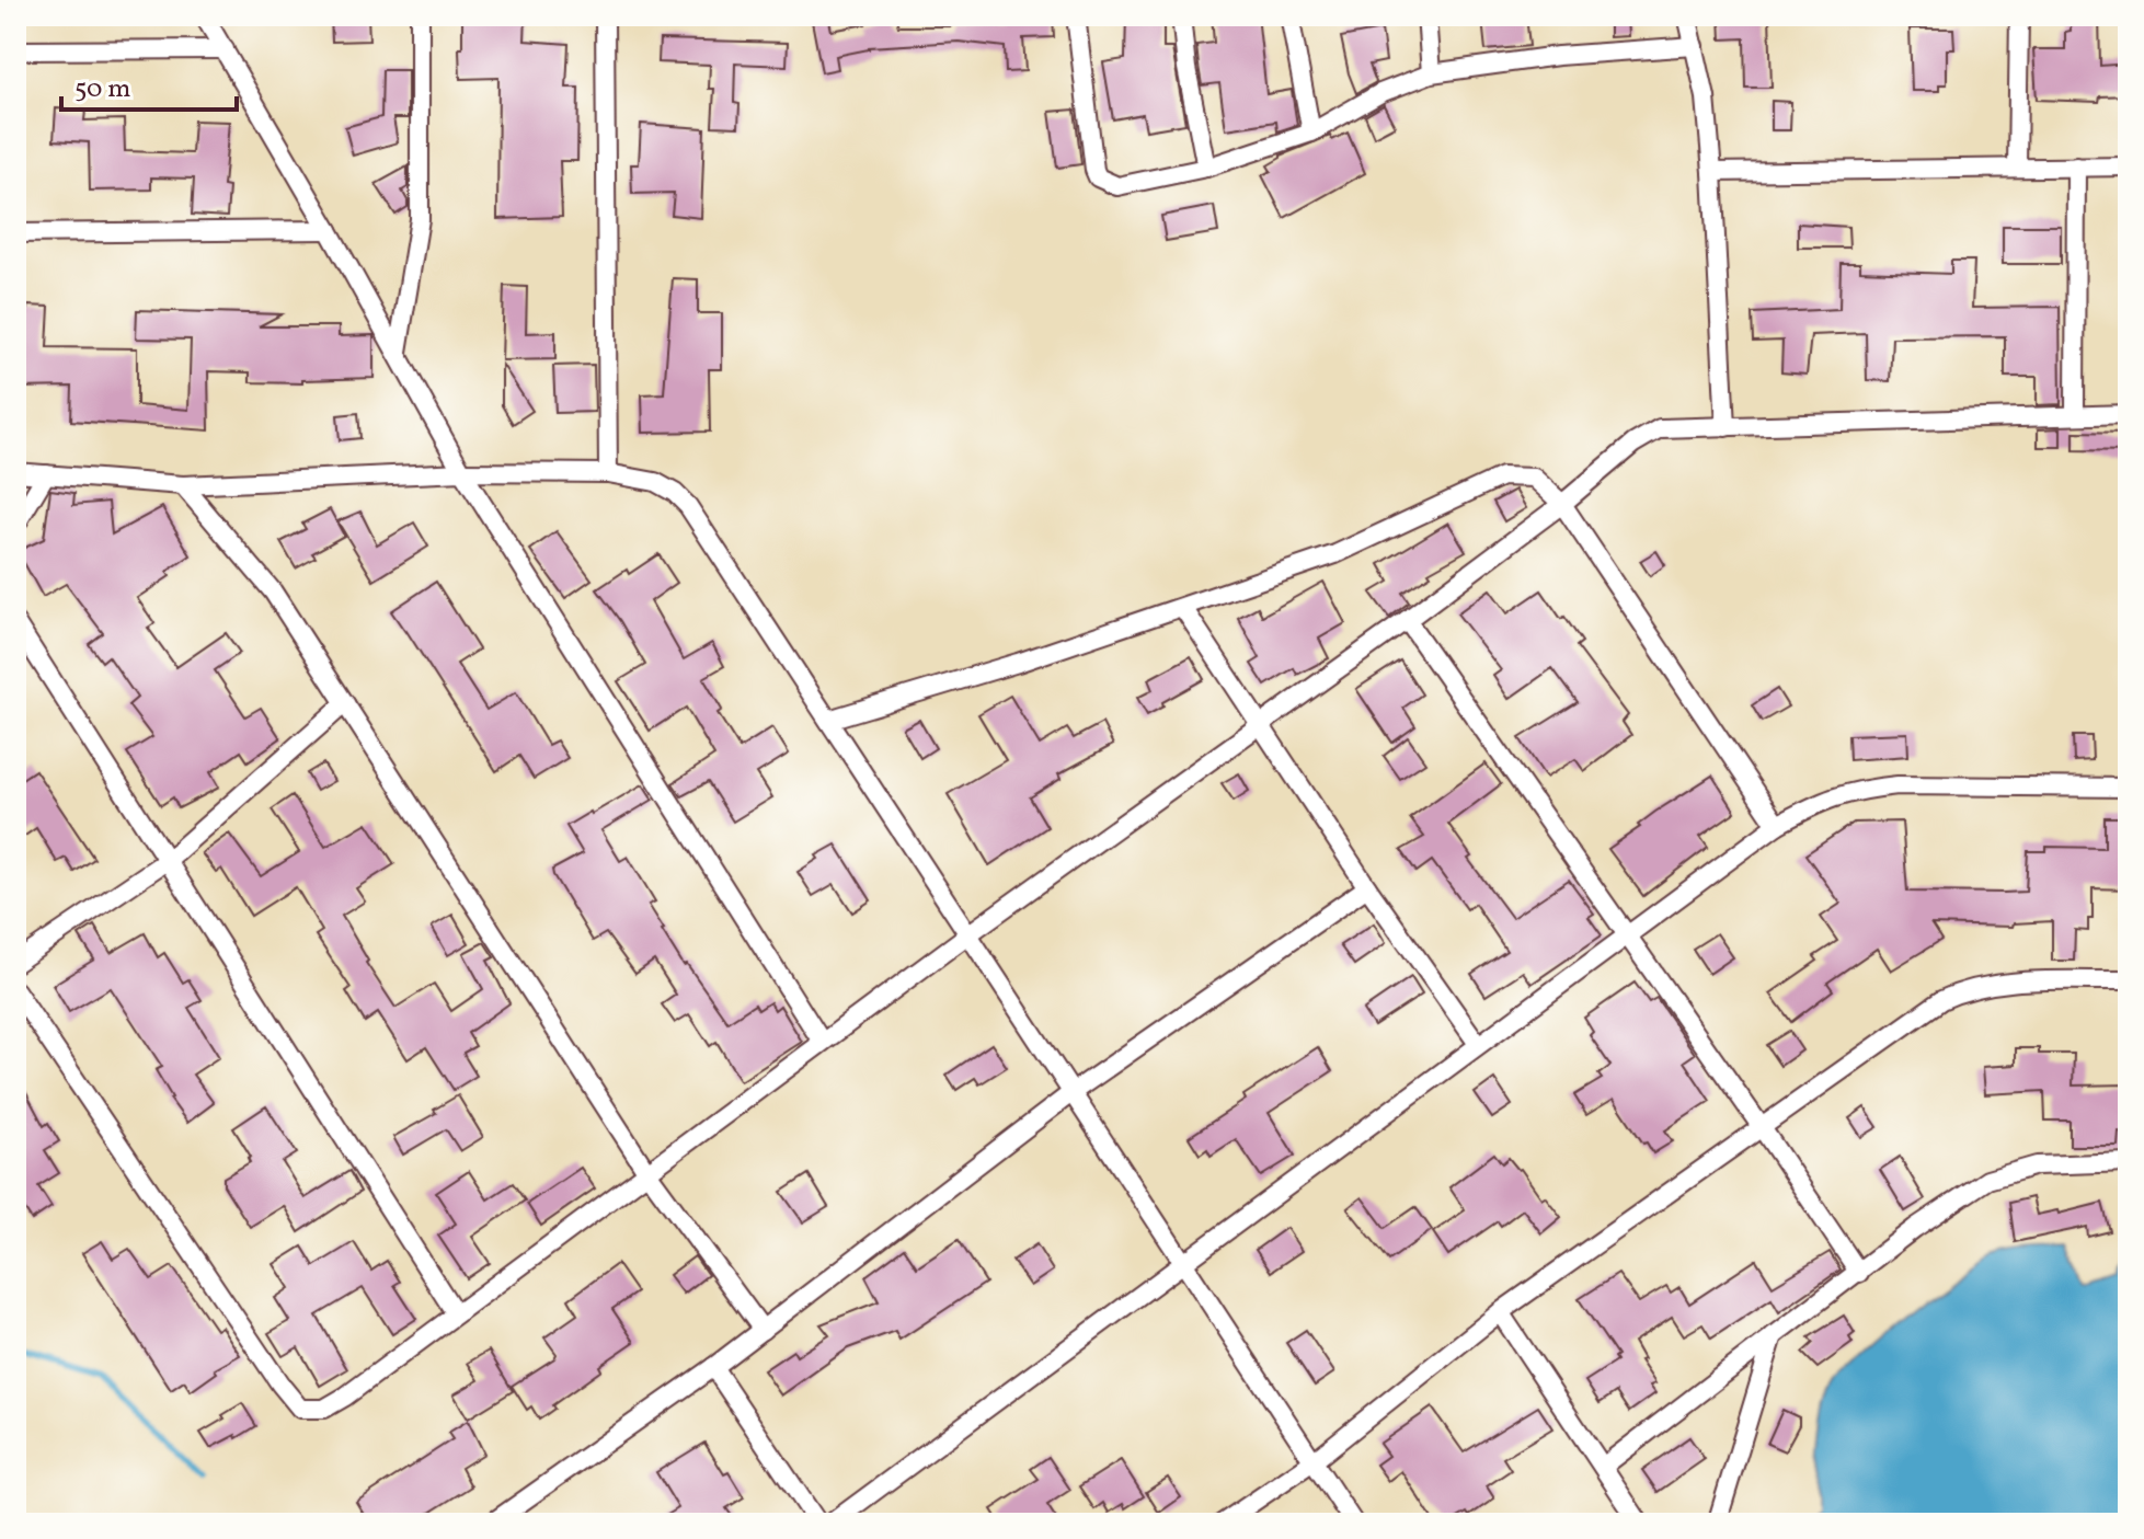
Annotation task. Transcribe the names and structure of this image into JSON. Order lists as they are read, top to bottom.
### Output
{
  "scale_bar": "50 m"
}
